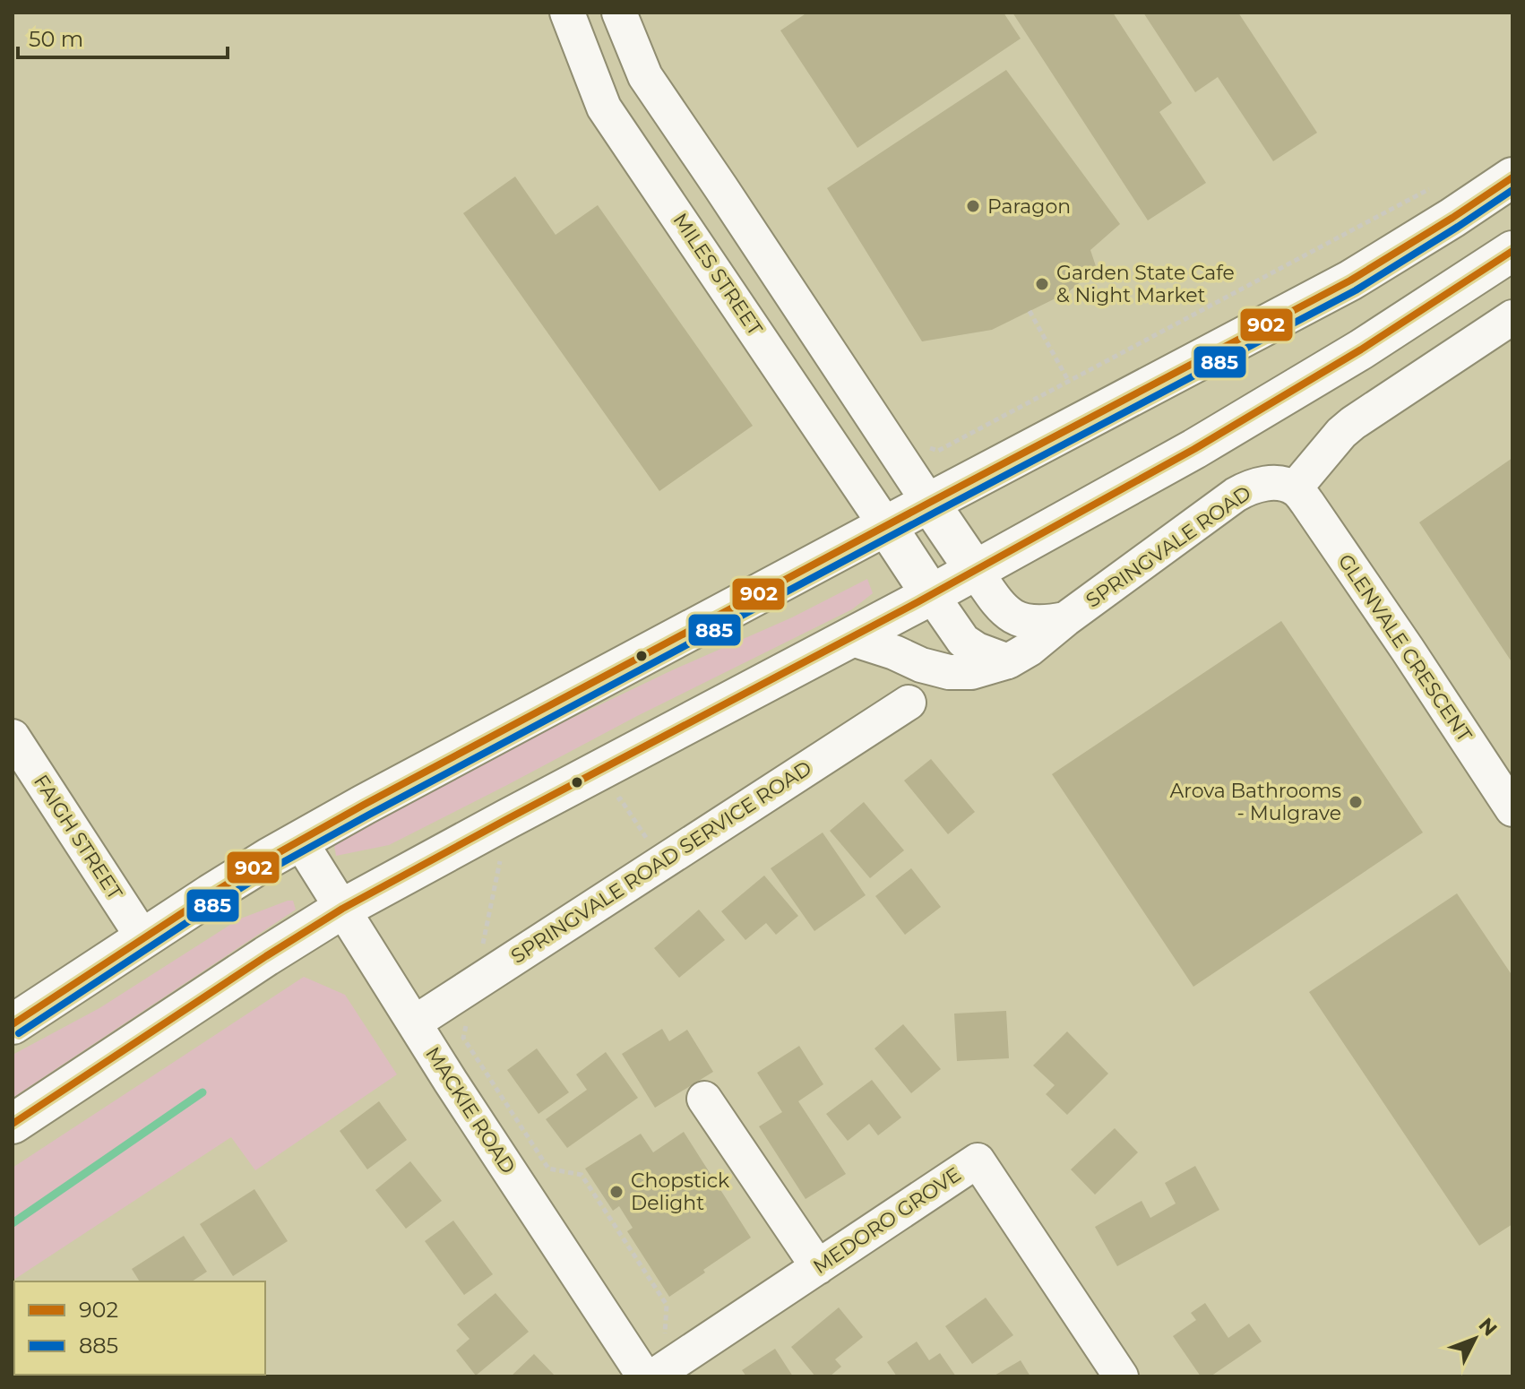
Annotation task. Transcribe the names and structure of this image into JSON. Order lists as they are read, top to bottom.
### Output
{
  "streets": {
    "street": [
      "MILES STREET",
      "SPRINGVALE ROAD",
      "GLENVALE CRESCENT",
      "FAIGH STREET",
      "SPRINGVALE ROAD SERVICE ROAD",
      "MACKIE ROAD",
      "MEDORO GROVE"
    ]
  },
  "crossings": [
    ["SPRINGVALE ROAD", "GLENVALE CRESCENT"],
    ["SPRINGVALE ROAD SERVICE ROAD", "MACKIE ROAD"]
  ],
  "places": [
    "Paragon",
    "Garden State Cafe & Night Market",
    "Arova Bathrooms - Mulgrave",
    "Chopstick Delight"
  ],
  "lines": ["transit line 902", "transit line 885"],
  "legend": ["902", "885"],
  "scale_bar": "50 m",
  "north": "top right"
}
